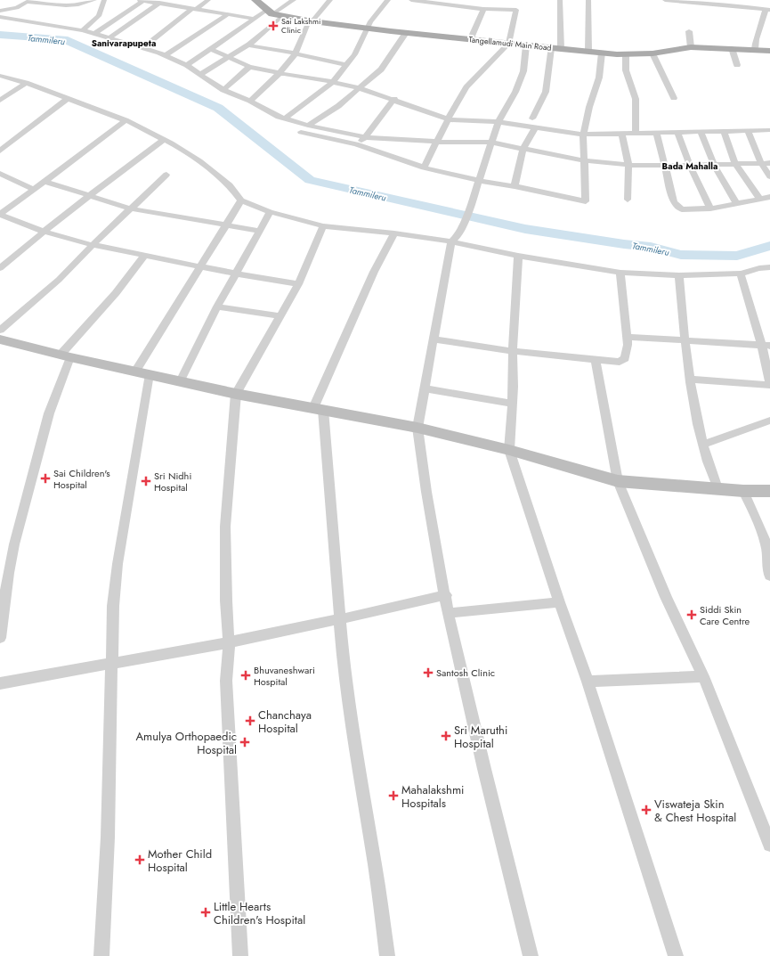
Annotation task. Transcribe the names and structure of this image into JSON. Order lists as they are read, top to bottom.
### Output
{
  "streets": {
    "main road": ["Tangellamudi Main Road"]
  },
  "districts": ["Sanivarapupeta", "Bada Mahalla"],
  "water": ["Tammileru"],
  "places": {
    "health": [
      "Sai Lakshmi Clinic",
      "Sai Children's Hospital",
      "Sri Nidhi Hospital",
      "Siddi Skin Care Centre",
      "Santosh Clinic",
      "Bhuvaneshwari Hospital",
      "Chanchaya Hospital",
      "Sri Maruthi Hospital",
      "Amulya Orthopaedic Hospital",
      "Mahalakshmi Hospitals",
      "Viswateja Skin & Chest Hospital",
      "Mother Child Hospital",
      "Little Hearts Children's Hospital"
    ]
  }
}
